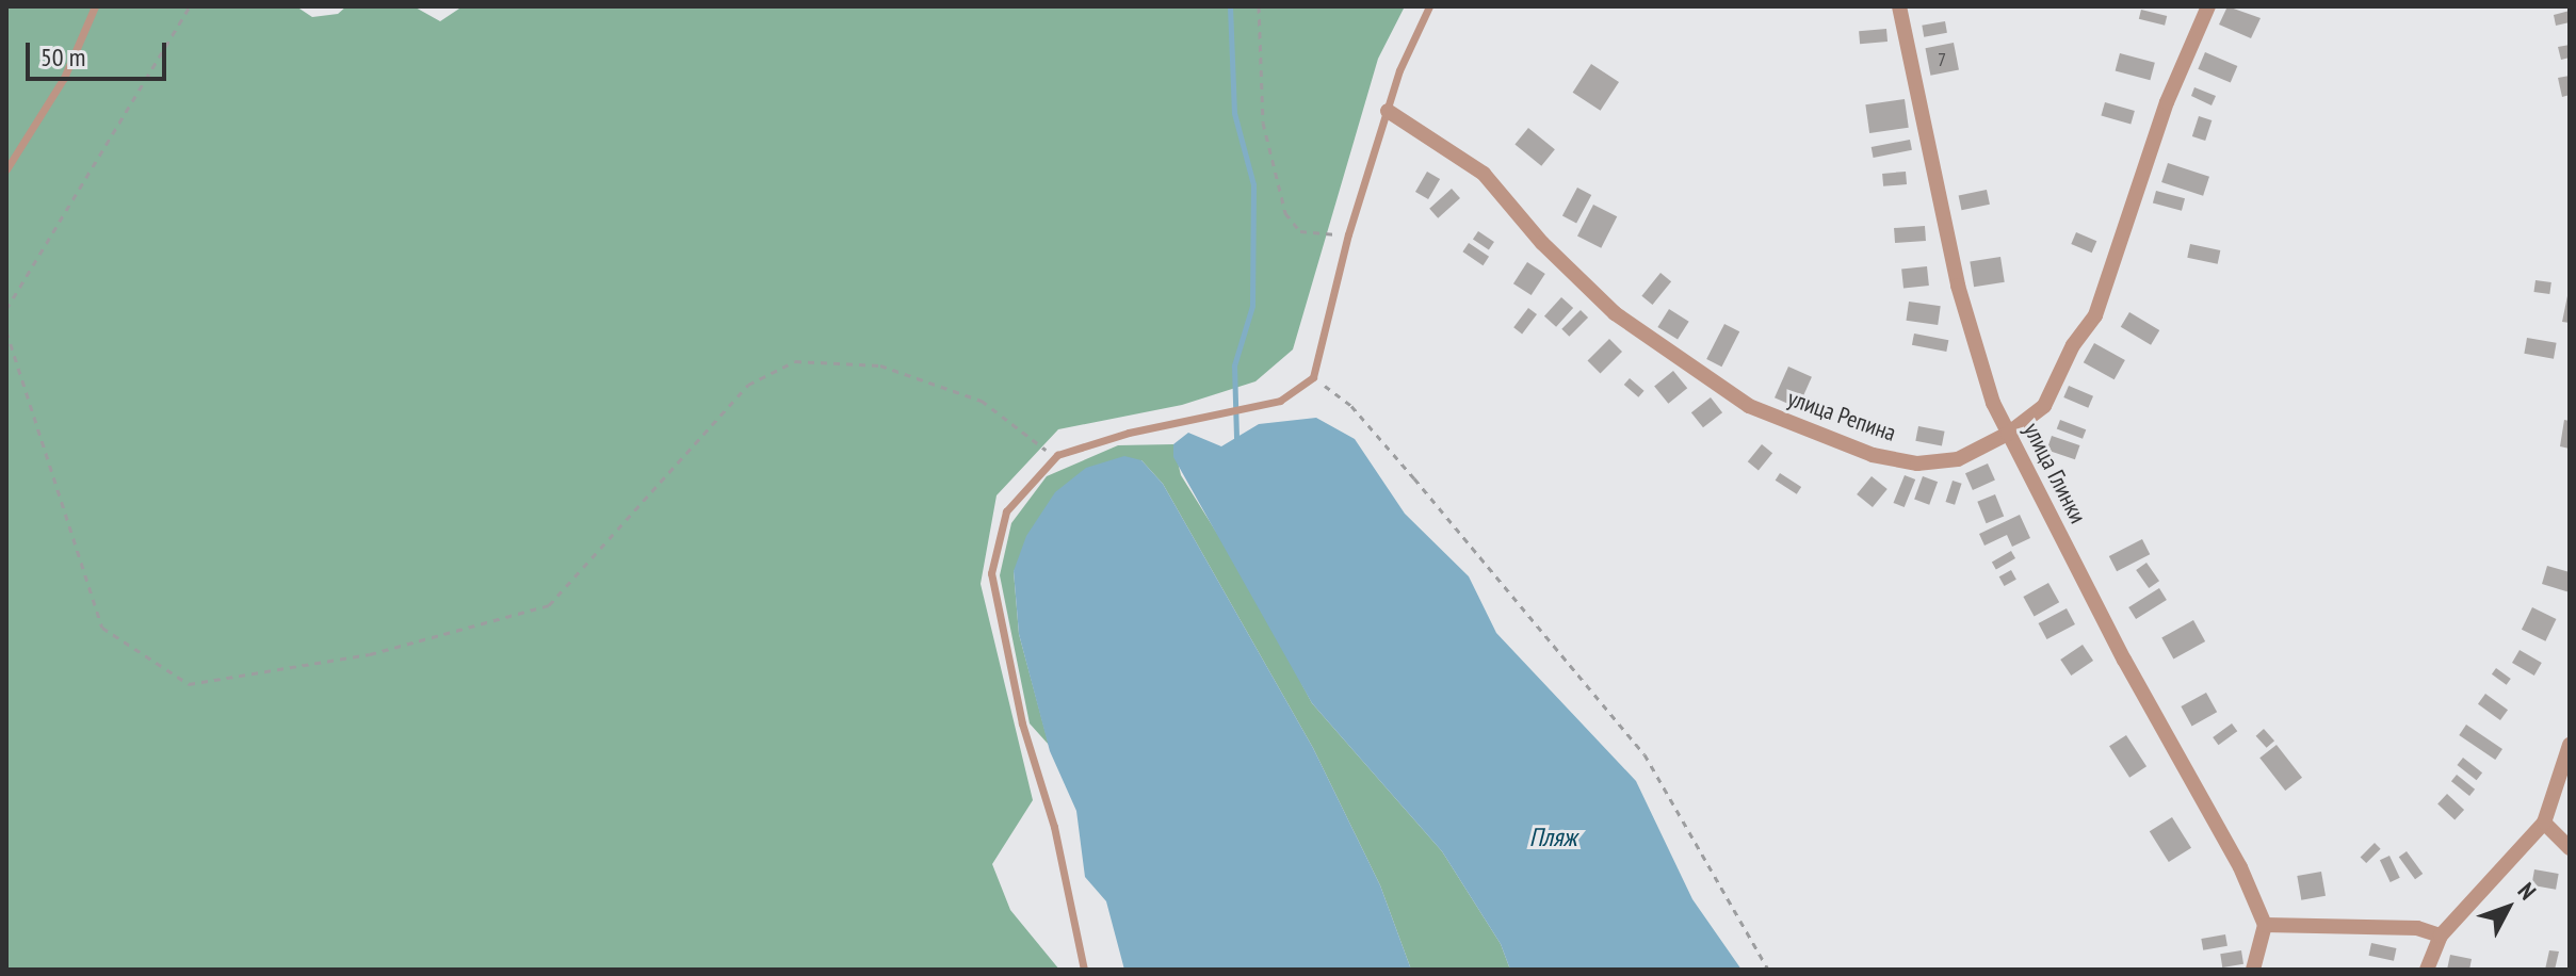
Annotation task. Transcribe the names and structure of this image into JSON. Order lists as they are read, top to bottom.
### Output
{
  "streets": {
    "street": ["улица Репина", "улица Глинки"]
  },
  "crossings": [
    ["улица Репина", "улица Глинки"]
  ],
  "water": ["Пляж"],
  "house_numbers": ["7"],
  "scale_bar": "50 m",
  "north": "top right"
}
